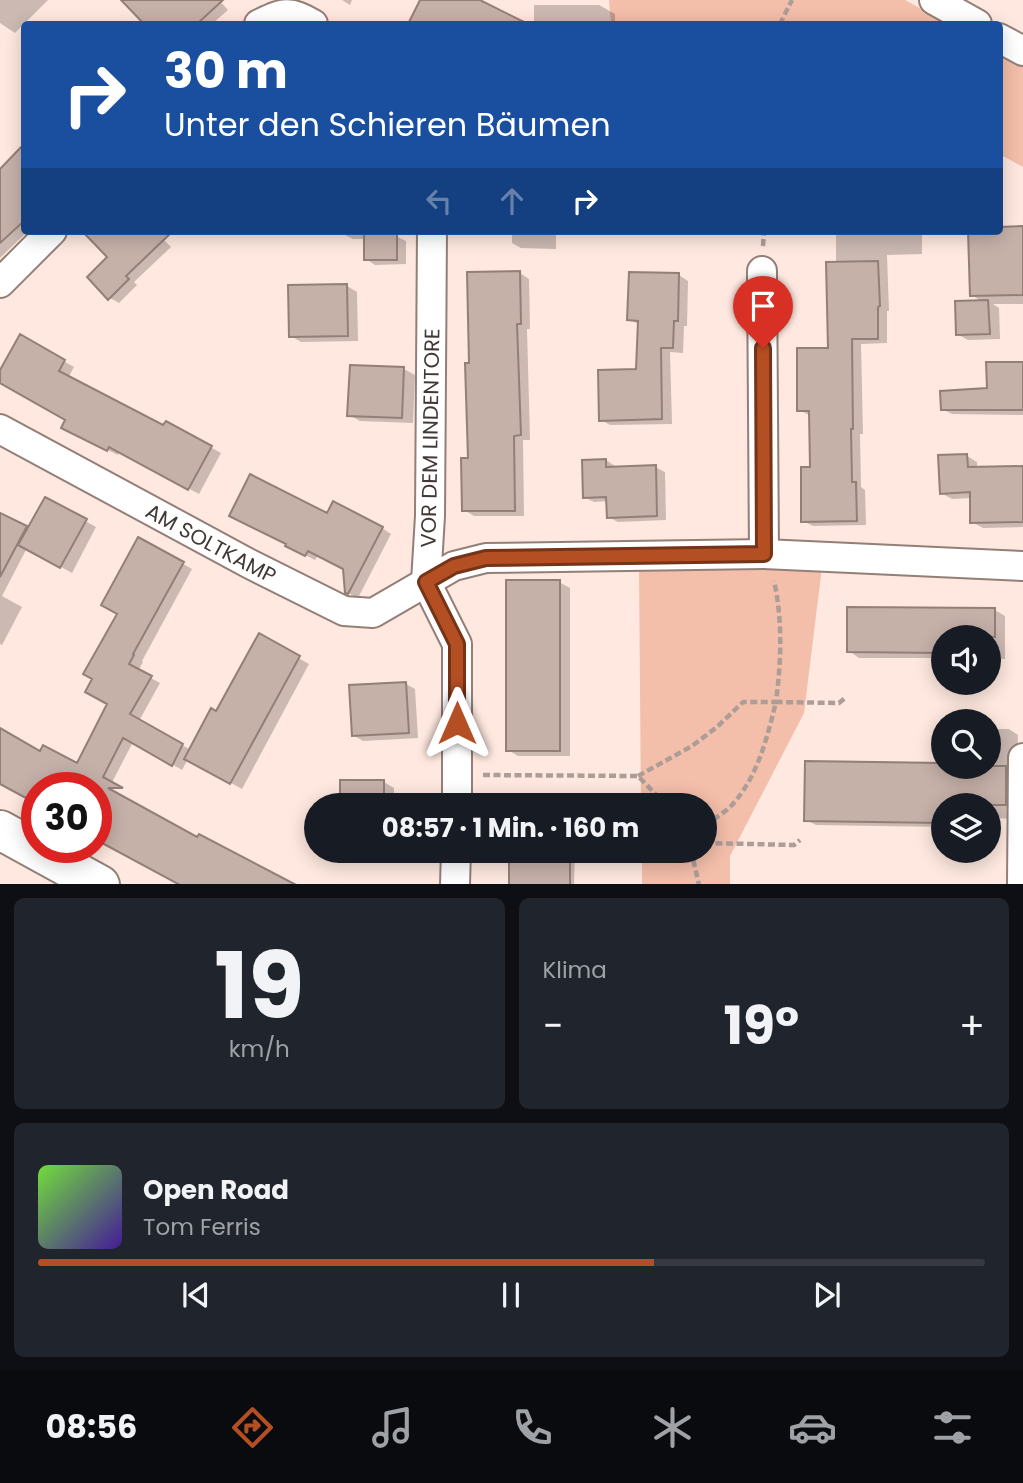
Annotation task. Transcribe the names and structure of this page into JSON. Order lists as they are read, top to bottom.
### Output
{
  "streets": {
    "street": ["VOR DEM LINDENTORE", "AM SOLTKAMP"]
  },
  "crossings": [
    ["VOR DEM LINDENTORE", "AM SOLTKAMP"]
  ],
  "page": {
    "turn": ["30 m", "Unter den Schieren Bäumen"],
    "limit": "30",
    "trip": "08:57 · 1 Min. · 160 m",
    "tile": [
      ["19", "km/h"],
      "Klima"
    ],
    "heat": ["−", "19°", "+"],
    "song": ["Open Road", "Tom Ferris"],
    "tabs": "08:56"
  }
}
